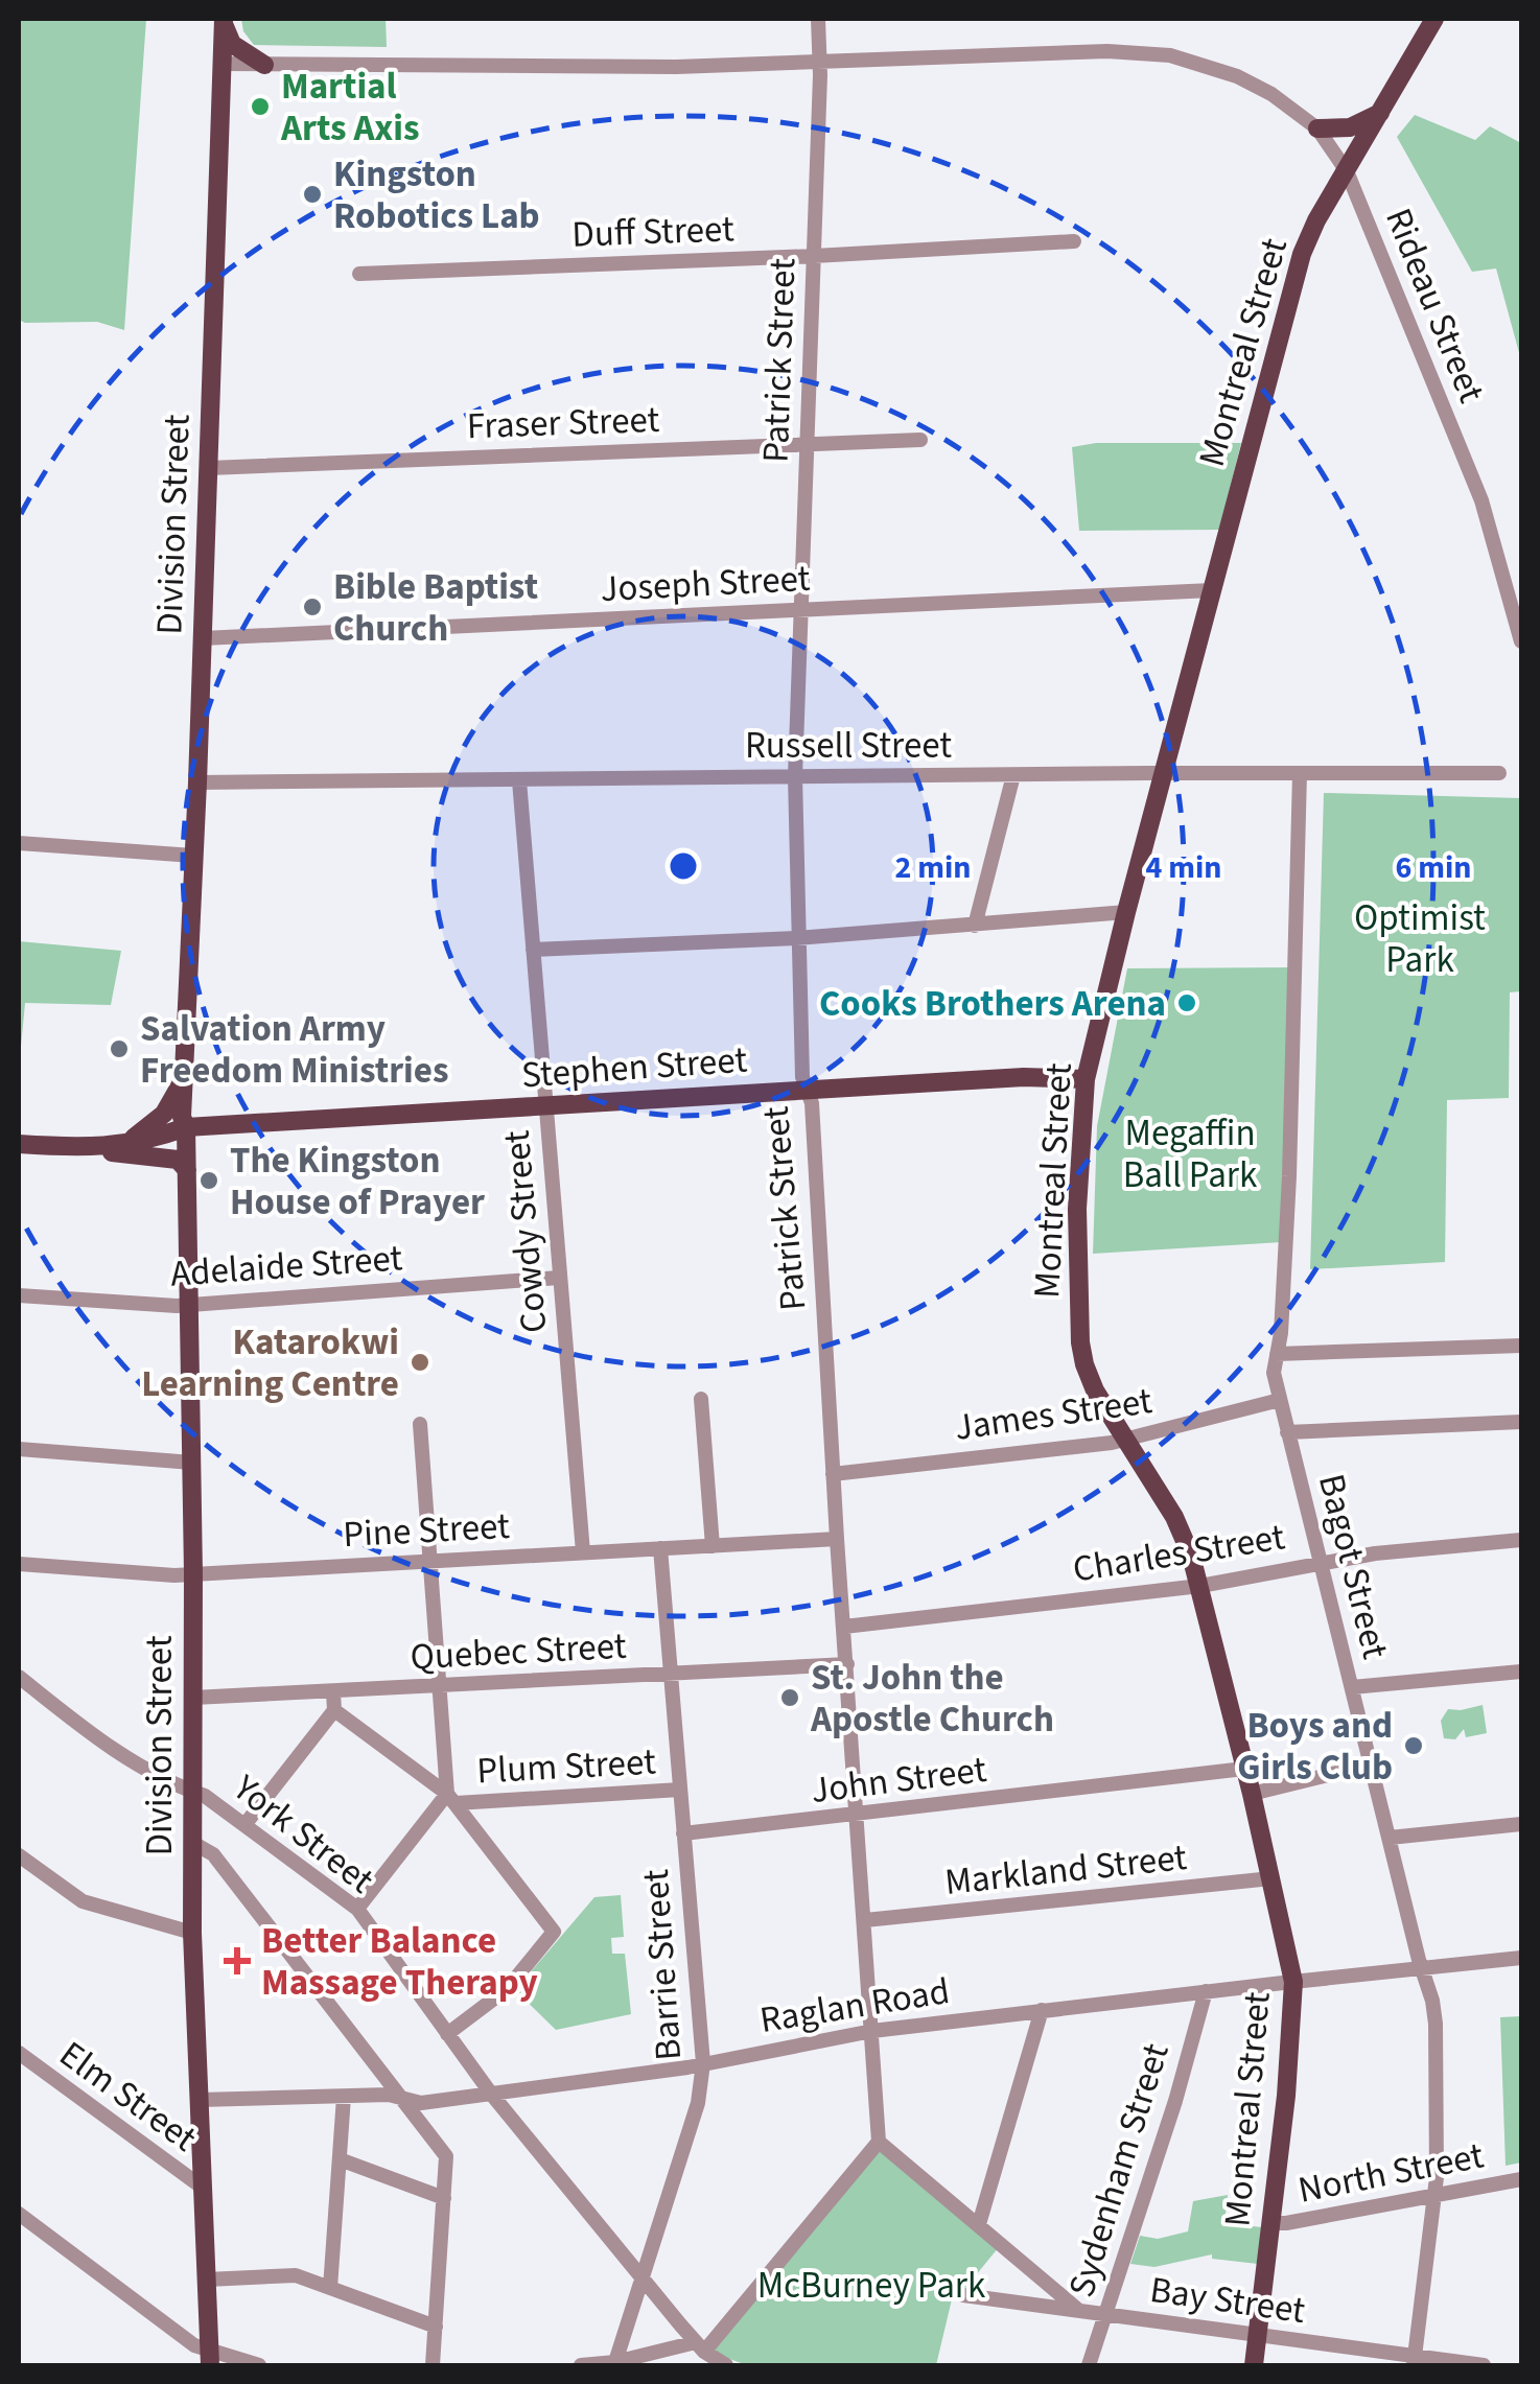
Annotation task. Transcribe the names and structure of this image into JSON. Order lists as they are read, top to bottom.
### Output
{
  "streets": {
    "main road": ["Montreal Street", "Division Street", "Stephen Street"],
    "street": [
      "Duff Street",
      "Rideau Street",
      "Patrick Street",
      "Fraser Street",
      "Joseph Street",
      "Russell Street",
      "Cowdy Street",
      "Adelaide Street",
      "James Street",
      "Pine Street",
      "Charles Street",
      "Bagot Street",
      "Quebec Street",
      "Plum Street",
      "John Street",
      "York Street",
      "Markland Street",
      "Barrie Street",
      "Raglan Road",
      "Elm Street",
      "Sydenham Street",
      "North Street",
      "Bay Street"
    ]
  },
  "crossings": [
    ["Duff Street", "Patrick Street"],
    ["Rideau Street", "Montreal Street"],
    ["Rideau Street", "Patrick Street"],
    ["Rideau Street", "Division Street"],
    ["Montreal Street", "Joseph Street"],
    ["Montreal Street", "Russell Street"],
    ["Montreal Street", "Stephen Street"],
    ["Montreal Street", "James Street"],
    ["Montreal Street", "Charles Street"],
    ["Montreal Street", "John Street"],
    ["Montreal Street", "Markland Street"],
    ["Montreal Street", "Raglan Road"],
    ["Montreal Street", "North Street"],
    ["Montreal Street", "Bay Street"],
    ["Patrick Street", "Fraser Street"],
    ["Patrick Street", "Joseph Street"],
    ["Patrick Street", "Russell Street"],
    ["Patrick Street", "Stephen Street"],
    ["Patrick Street", "James Street"],
    ["Patrick Street", "Pine Street"],
    ["Patrick Street", "Charles Street"],
    ["Patrick Street", "Quebec Street"],
    ["Patrick Street", "John Street"],
    ["Patrick Street", "Markland Street"],
    ["Patrick Street", "Raglan Road"],
    ["Fraser Street", "Division Street"],
    ["Division Street", "Joseph Street"],
    ["Division Street", "Russell Street"],
    ["Division Street", "Stephen Street"],
    ["Division Street", "Adelaide Street"],
    ["Division Street", "Pine Street"],
    ["Division Street", "Quebec Street"],
    ["Division Street", "York Street"],
    ["Division Street", "Raglan Road"],
    ["Division Street", "Elm Street"],
    ["Russell Street", "Cowdy Street"],
    ["Russell Street", "Bagot Street"],
    ["Stephen Street", "Cowdy Street"],
    ["Cowdy Street", "Adelaide Street"],
    ["Cowdy Street", "Pine Street"],
    ["James Street", "Bagot Street"],
    ["Pine Street", "Barrie Street"],
    ["Charles Street", "Bagot Street"],
    ["Bagot Street", "Raglan Road"],
    ["Bagot Street", "North Street"],
    ["Bagot Street", "Bay Street"],
    ["Quebec Street", "Barrie Street"],
    ["Plum Street", "Barrie Street"],
    ["John Street", "Barrie Street"],
    ["York Street", "Barrie Street"],
    ["York Street", "Raglan Road"],
    ["Barrie Street", "Raglan Road"],
    ["Raglan Road", "Sydenham Street"],
    ["Sydenham Street", "Bay Street"]
  ],
  "parks": ["Optimist Park", "Megaffin Ball Park", "McBurney Park"],
  "places": {
    "other": [
      "Martial Arts Axis",
      "Kingston Robotics Lab",
      "Bible Baptist Church",
      "Cooks Brothers Arena",
      "Salvation Army Freedom Ministries",
      "The Kingston House of Prayer",
      "Katarokwi Learning Centre",
      "St. John the Apostle Church",
      "Boys and Girls Club"
    ],
    "health": ["Better Balance Massage Therapy"]
  },
  "rings": ["2 min", "4 min", "6 min"]
}
